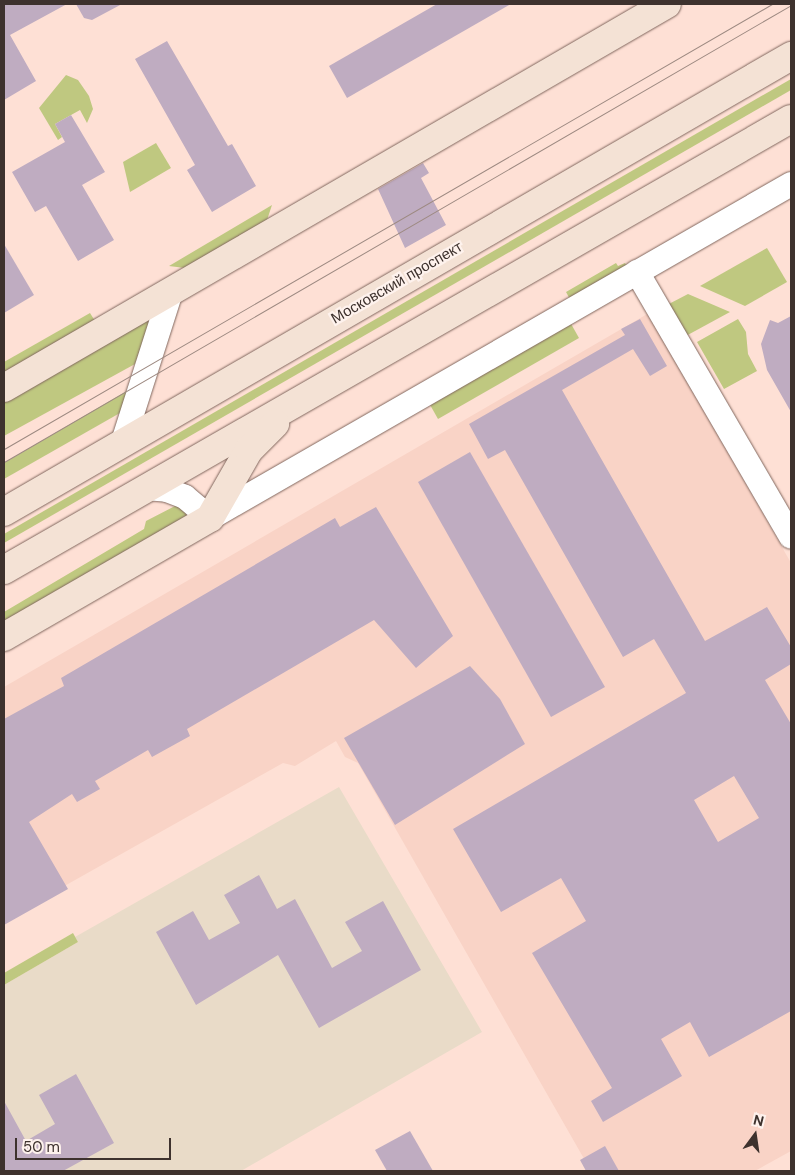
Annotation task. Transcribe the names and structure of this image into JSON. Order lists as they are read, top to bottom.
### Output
{
  "streets": {
    "main road": ["Московский проспект"]
  },
  "scale_bar": "50 m",
  "north": "top"
}
